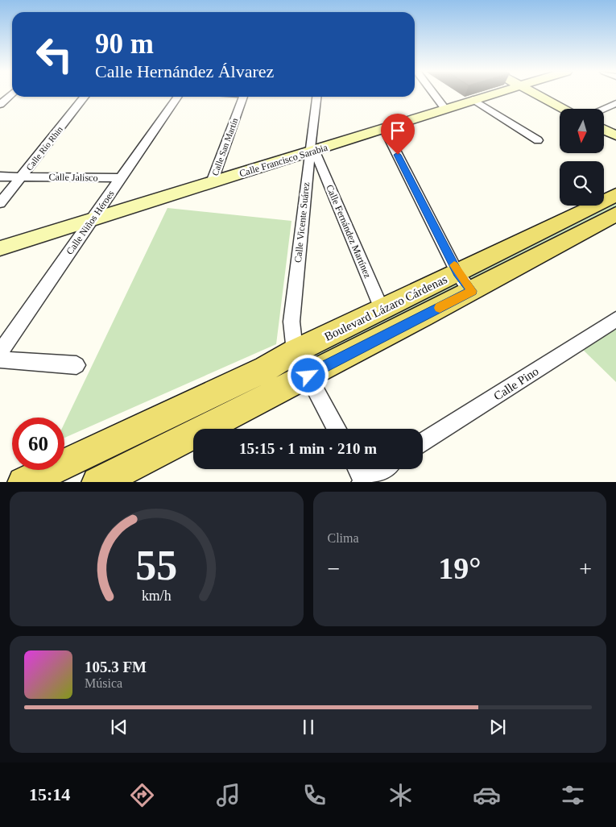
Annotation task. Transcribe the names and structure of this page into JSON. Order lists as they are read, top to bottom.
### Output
{
  "streets": {
    "main road": ["Boulevard Lázaro Cárdenas"],
    "street": [
      "Calle San Martín",
      "Calle Río Rhin",
      "Calle Francisco Sarabia",
      "Calle Jalisco",
      "Calle Niños Héroes",
      "Calle Vicente Suárez",
      "Calle Fernández Martínez",
      "Calle Pino"
    ]
  },
  "crossings": [
    ["Calle San Martín", "Calle Francisco Sarabia"],
    ["Calle Río Rhin", "Calle Jalisco"],
    ["Calle Francisco Sarabia", "Calle Niños Héroes"],
    ["Calle Francisco Sarabia", "Calle Vicente Suárez"],
    ["Calle Francisco Sarabia", "Calle Fernández Martínez"],
    ["Calle Jalisco", "Calle Niños Héroes"],
    ["Calle Vicente Suárez", "Calle Fernández Martínez"],
    ["Calle Vicente Suárez", "Boulevard Lázaro Cárdenas"],
    ["Calle Fernández Martínez", "Boulevard Lázaro Cárdenas"]
  ],
  "north": "bottom",
  "page": {
    "turn": ["90 m", "Calle Hernández Álvarez"],
    "limit": "60",
    "trip": "15:15 · 1 min · 210 m",
    "tile": "Clima",
    "heat": ["−", "19°", "+"],
    "song": ["105.3 FM", "Música"],
    "tabs": "15:14",
    "gauge": ["55", "km/h"]
  }
}
